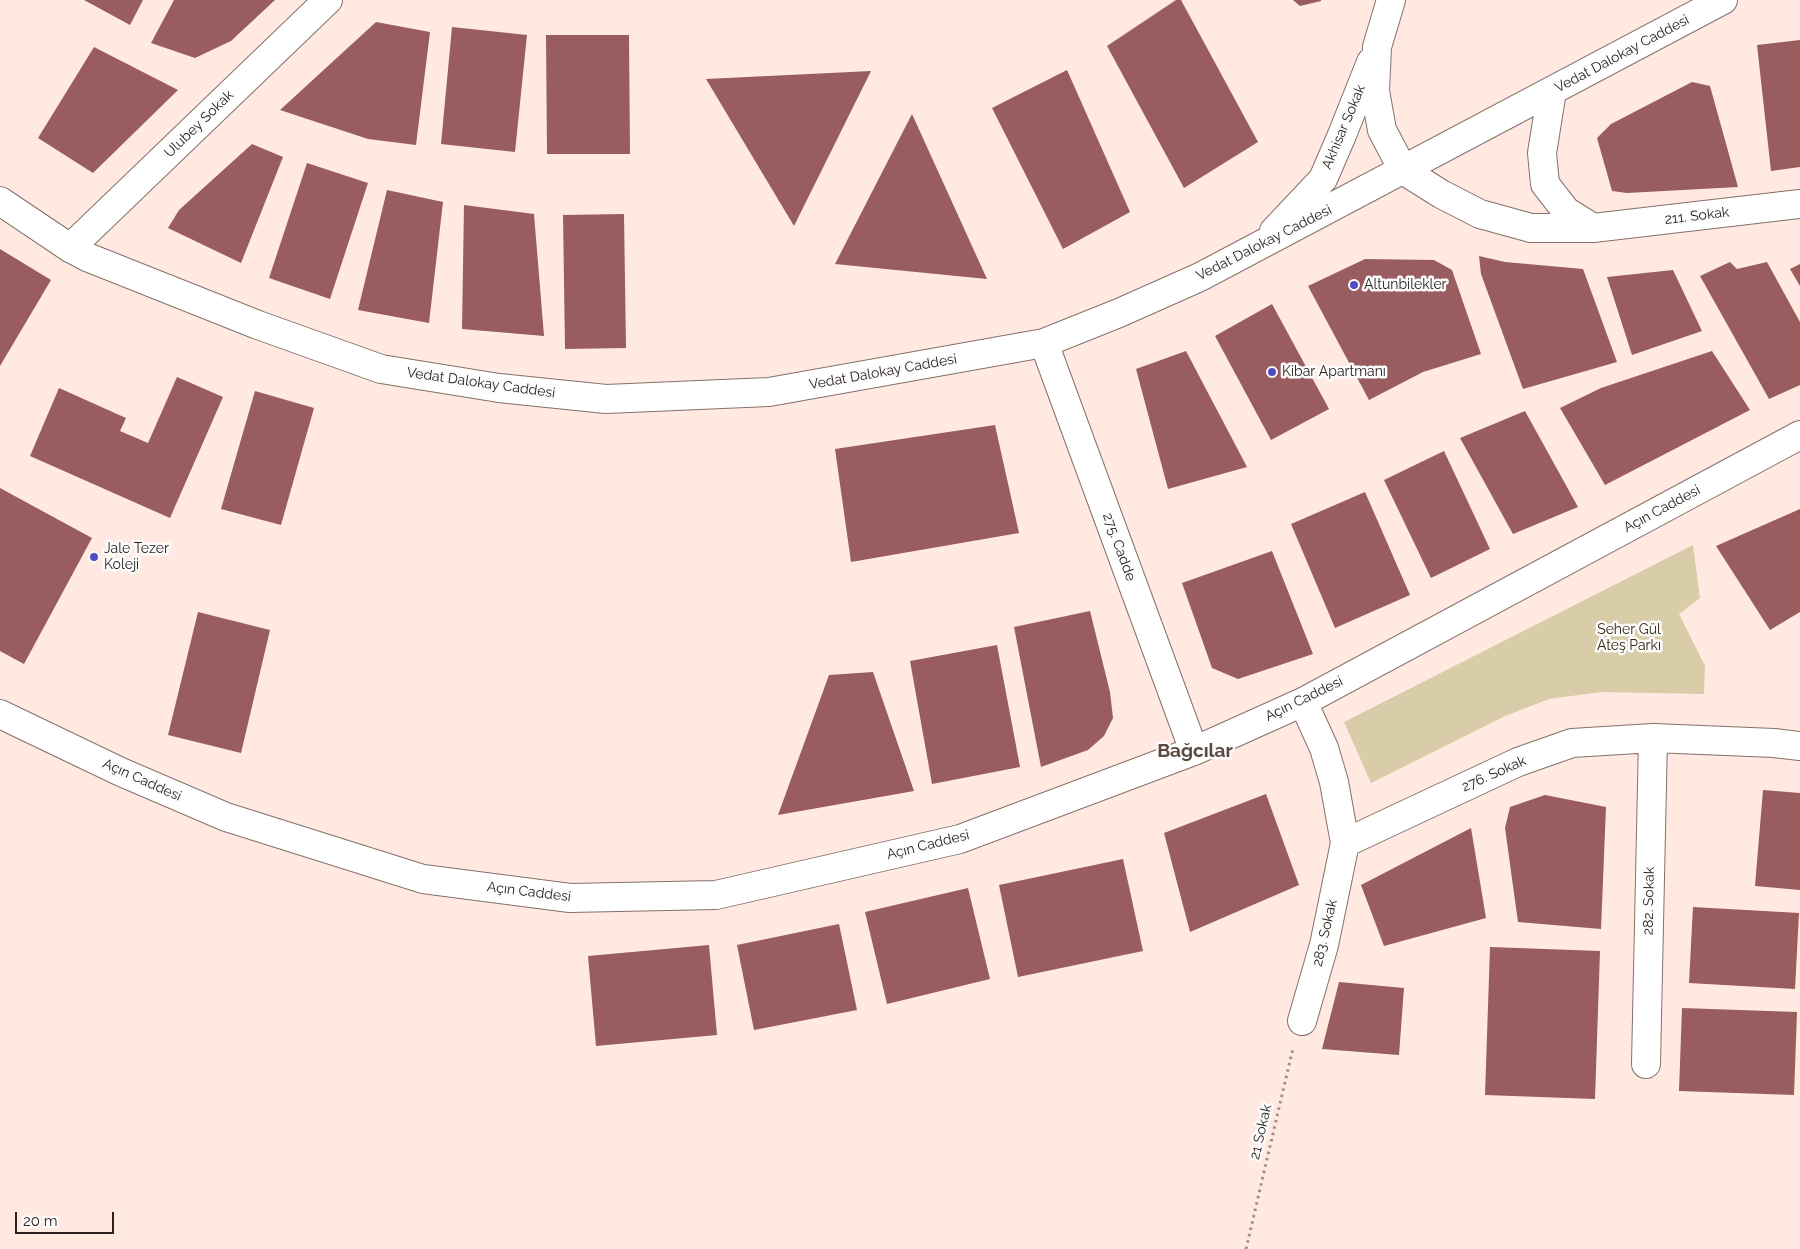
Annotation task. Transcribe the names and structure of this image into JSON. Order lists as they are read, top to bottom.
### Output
{
  "streets": {
    "street": [
      "Vedat Dalokay Caddesi",
      "Ulubey Sokak",
      "Akhisar Sokak",
      "211. Sokak",
      "Açın Caddesi",
      "275. Cadde",
      "276. Sokak",
      "282. Sokak",
      "283. Sokak"
    ],
    "path": ["21 Sokak"]
  },
  "crossings": [
    ["Vedat Dalokay Caddesi", "Ulubey Sokak"],
    ["Vedat Dalokay Caddesi", "Akhisar Sokak"],
    ["Vedat Dalokay Caddesi", "211. Sokak"],
    ["Vedat Dalokay Caddesi", "275. Cadde"],
    ["Akhisar Sokak", "211. Sokak"],
    ["Açın Caddesi", "275. Cadde"],
    ["276. Sokak", "282. Sokak"],
    ["276. Sokak", "283. Sokak"],
    ["283. Sokak", "21 Sokak"]
  ],
  "districts": ["Bağcılar"],
  "parks": ["Seher Gül Ateş Parkı"],
  "places": ["Altunbilekler", "Kibar Apartmanı", "Jale Tezer Koleji"],
  "scale_bar": "20 m"
}
